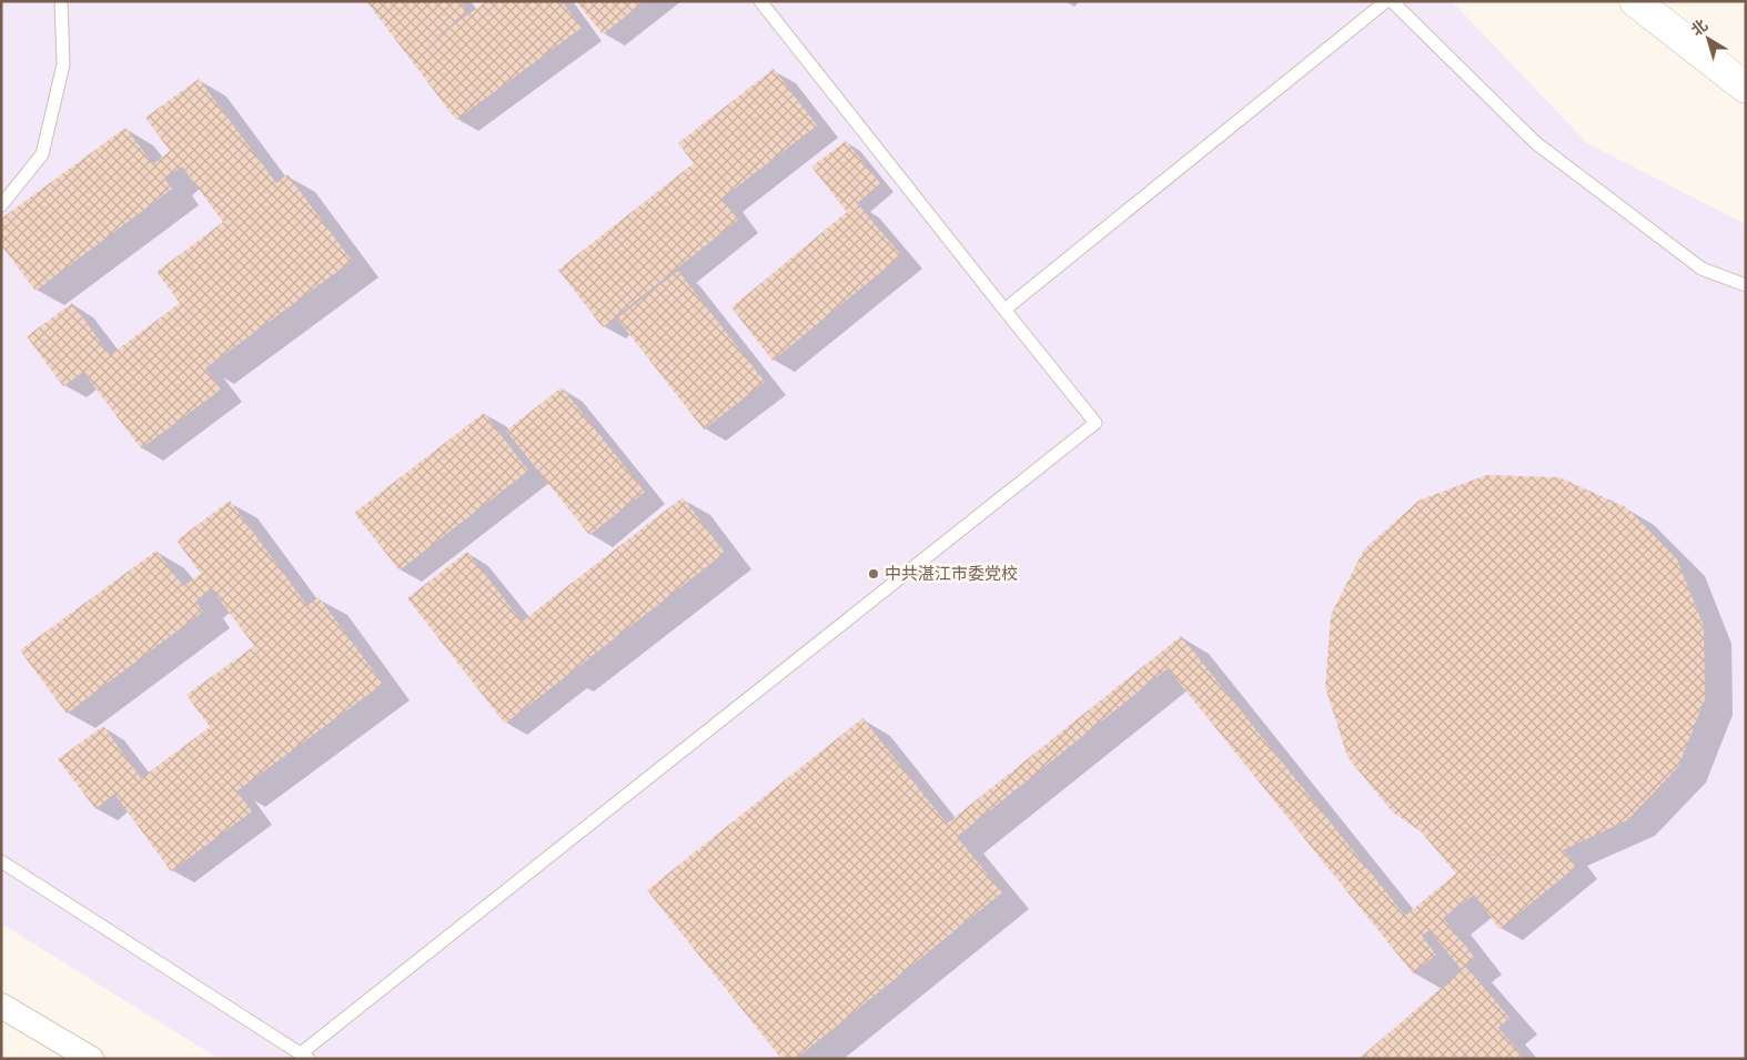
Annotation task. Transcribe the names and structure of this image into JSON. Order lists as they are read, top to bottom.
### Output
{
  "places": ["中共湛江市委党校"],
  "north": "top left"
}
